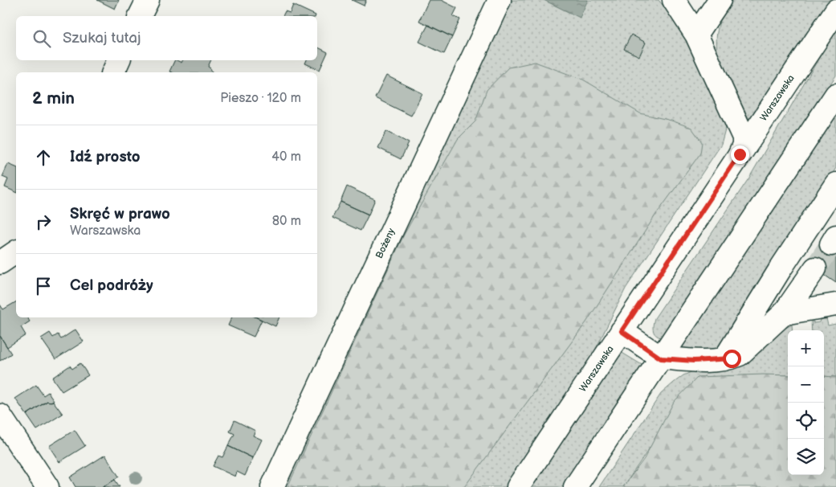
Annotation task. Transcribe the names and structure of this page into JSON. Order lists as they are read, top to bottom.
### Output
{
  "streets": {
    "main road": ["Warszawska", "Bożeny"]
  },
  "page": {
    "search": "Szukaj tutaj",
    "heading": ["2 min", "Pieszo · 120 m"],
    "list": [
      ["Idź prosto", "40 m"],
      ["Skręć w prawo", "Warszawska", "80 m"],
      "Cel podróży"
    ],
    "map_buttons": ["+", "−"]
  }
}
